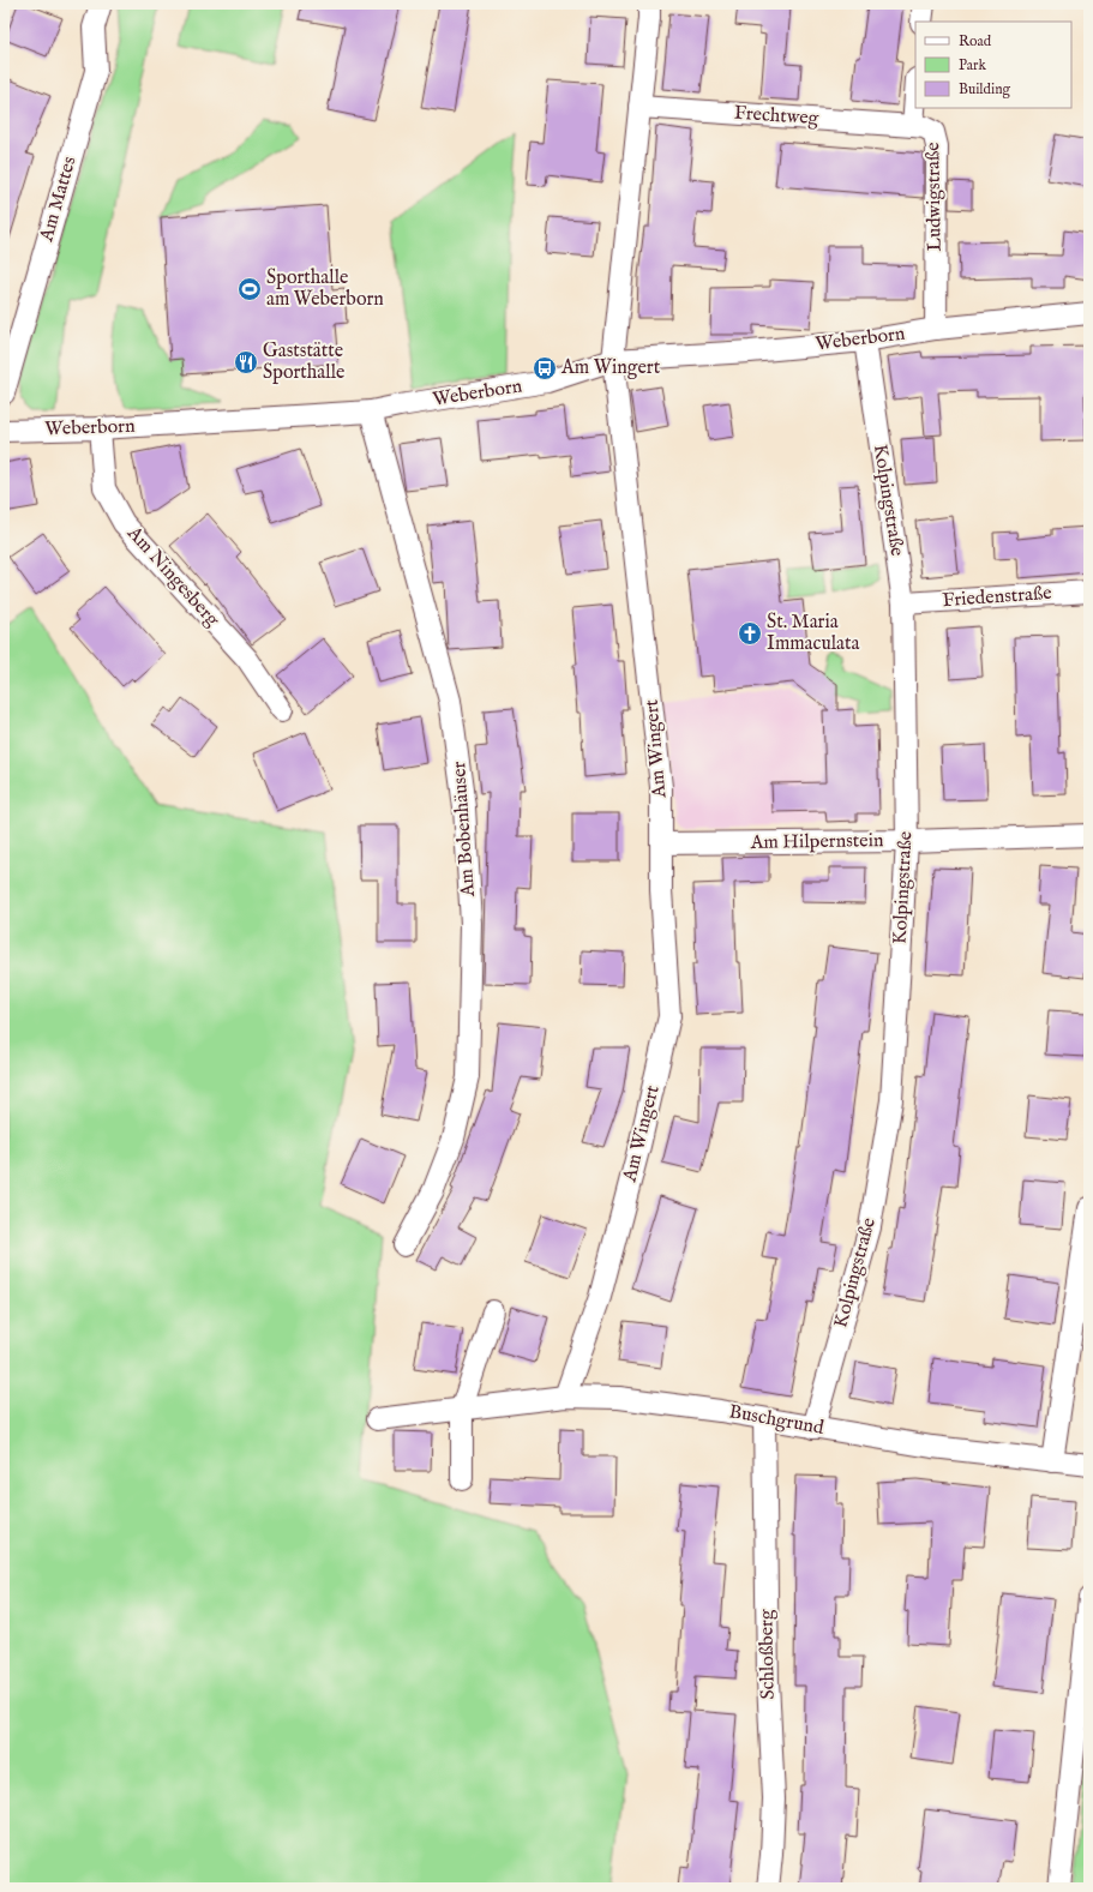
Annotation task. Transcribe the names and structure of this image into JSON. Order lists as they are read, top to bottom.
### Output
{
  "streets": {
    "street": [
      "Frechtweg",
      "Ludwigstraße",
      "Am Mattes",
      "Weberborn",
      "Kolpingstraße",
      "Am Ningesberg",
      "Friedenstraße",
      "Am Wingert",
      "Am Bobenhäuser",
      "Am Hilpernstein",
      "Buschgrund",
      "Schloßberg"
    ]
  },
  "crossings": [
    ["Frechtweg", "Ludwigstraße"],
    ["Frechtweg", "Am Wingert"],
    ["Ludwigstraße", "Weberborn"],
    ["Weberborn", "Kolpingstraße"],
    ["Weberborn", "Am Ningesberg"],
    ["Weberborn", "Am Wingert"],
    ["Weberborn", "Am Bobenhäuser"],
    ["Kolpingstraße", "Friedenstraße"],
    ["Kolpingstraße", "Am Hilpernstein"],
    ["Kolpingstraße", "Buschgrund"],
    ["Am Wingert", "Am Hilpernstein"],
    ["Am Wingert", "Buschgrund"],
    ["Buschgrund", "Schloßberg"]
  ],
  "places": {
    "sports": ["Sporthalle am Weberborn"],
    "restaurant": ["Gaststätte Sporthalle"],
    "bus stop": ["Am Wingert"],
    "church": ["St. Maria Immaculata"]
  },
  "legend": ["Road", "Park", "Building"]
}
